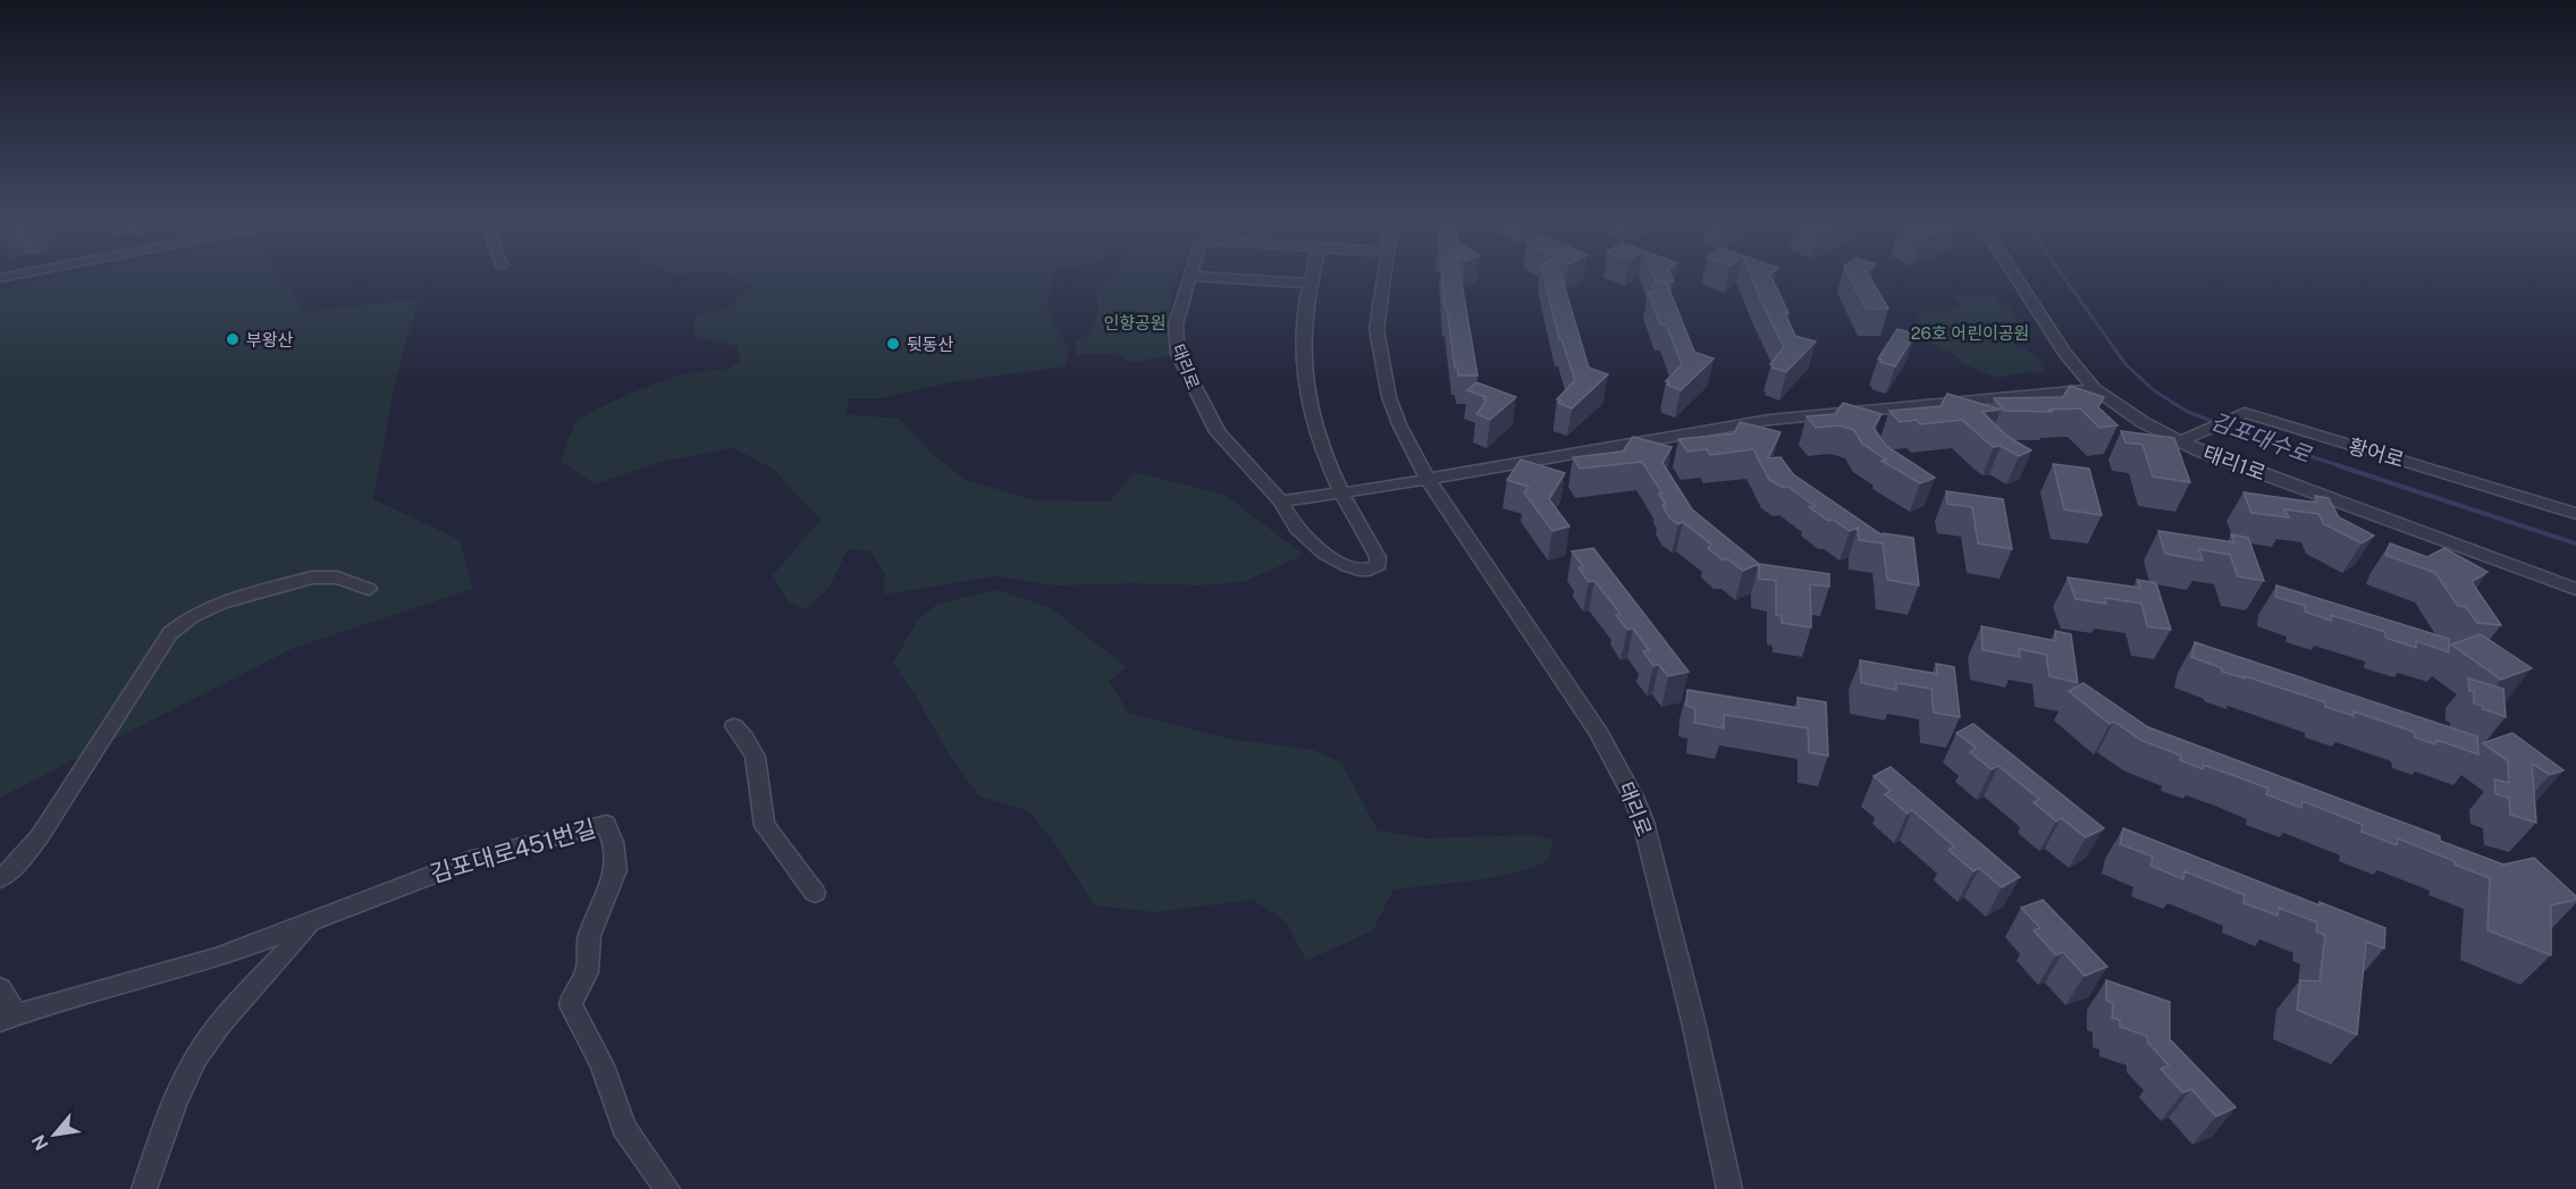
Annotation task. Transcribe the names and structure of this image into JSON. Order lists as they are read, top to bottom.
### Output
{
  "streets": {
    "street": [
      "태리로",
      "황어로",
      "태리1로",
      "김포대로451번길"
    ]
  },
  "crossings": [
    ["황어로", "태리1로"]
  ],
  "water": ["김포대수로"],
  "parks": ["인향공원", "26호 어린이공원"],
  "places": ["부왕산", "뒷동산"],
  "north": "bottom left"
}
